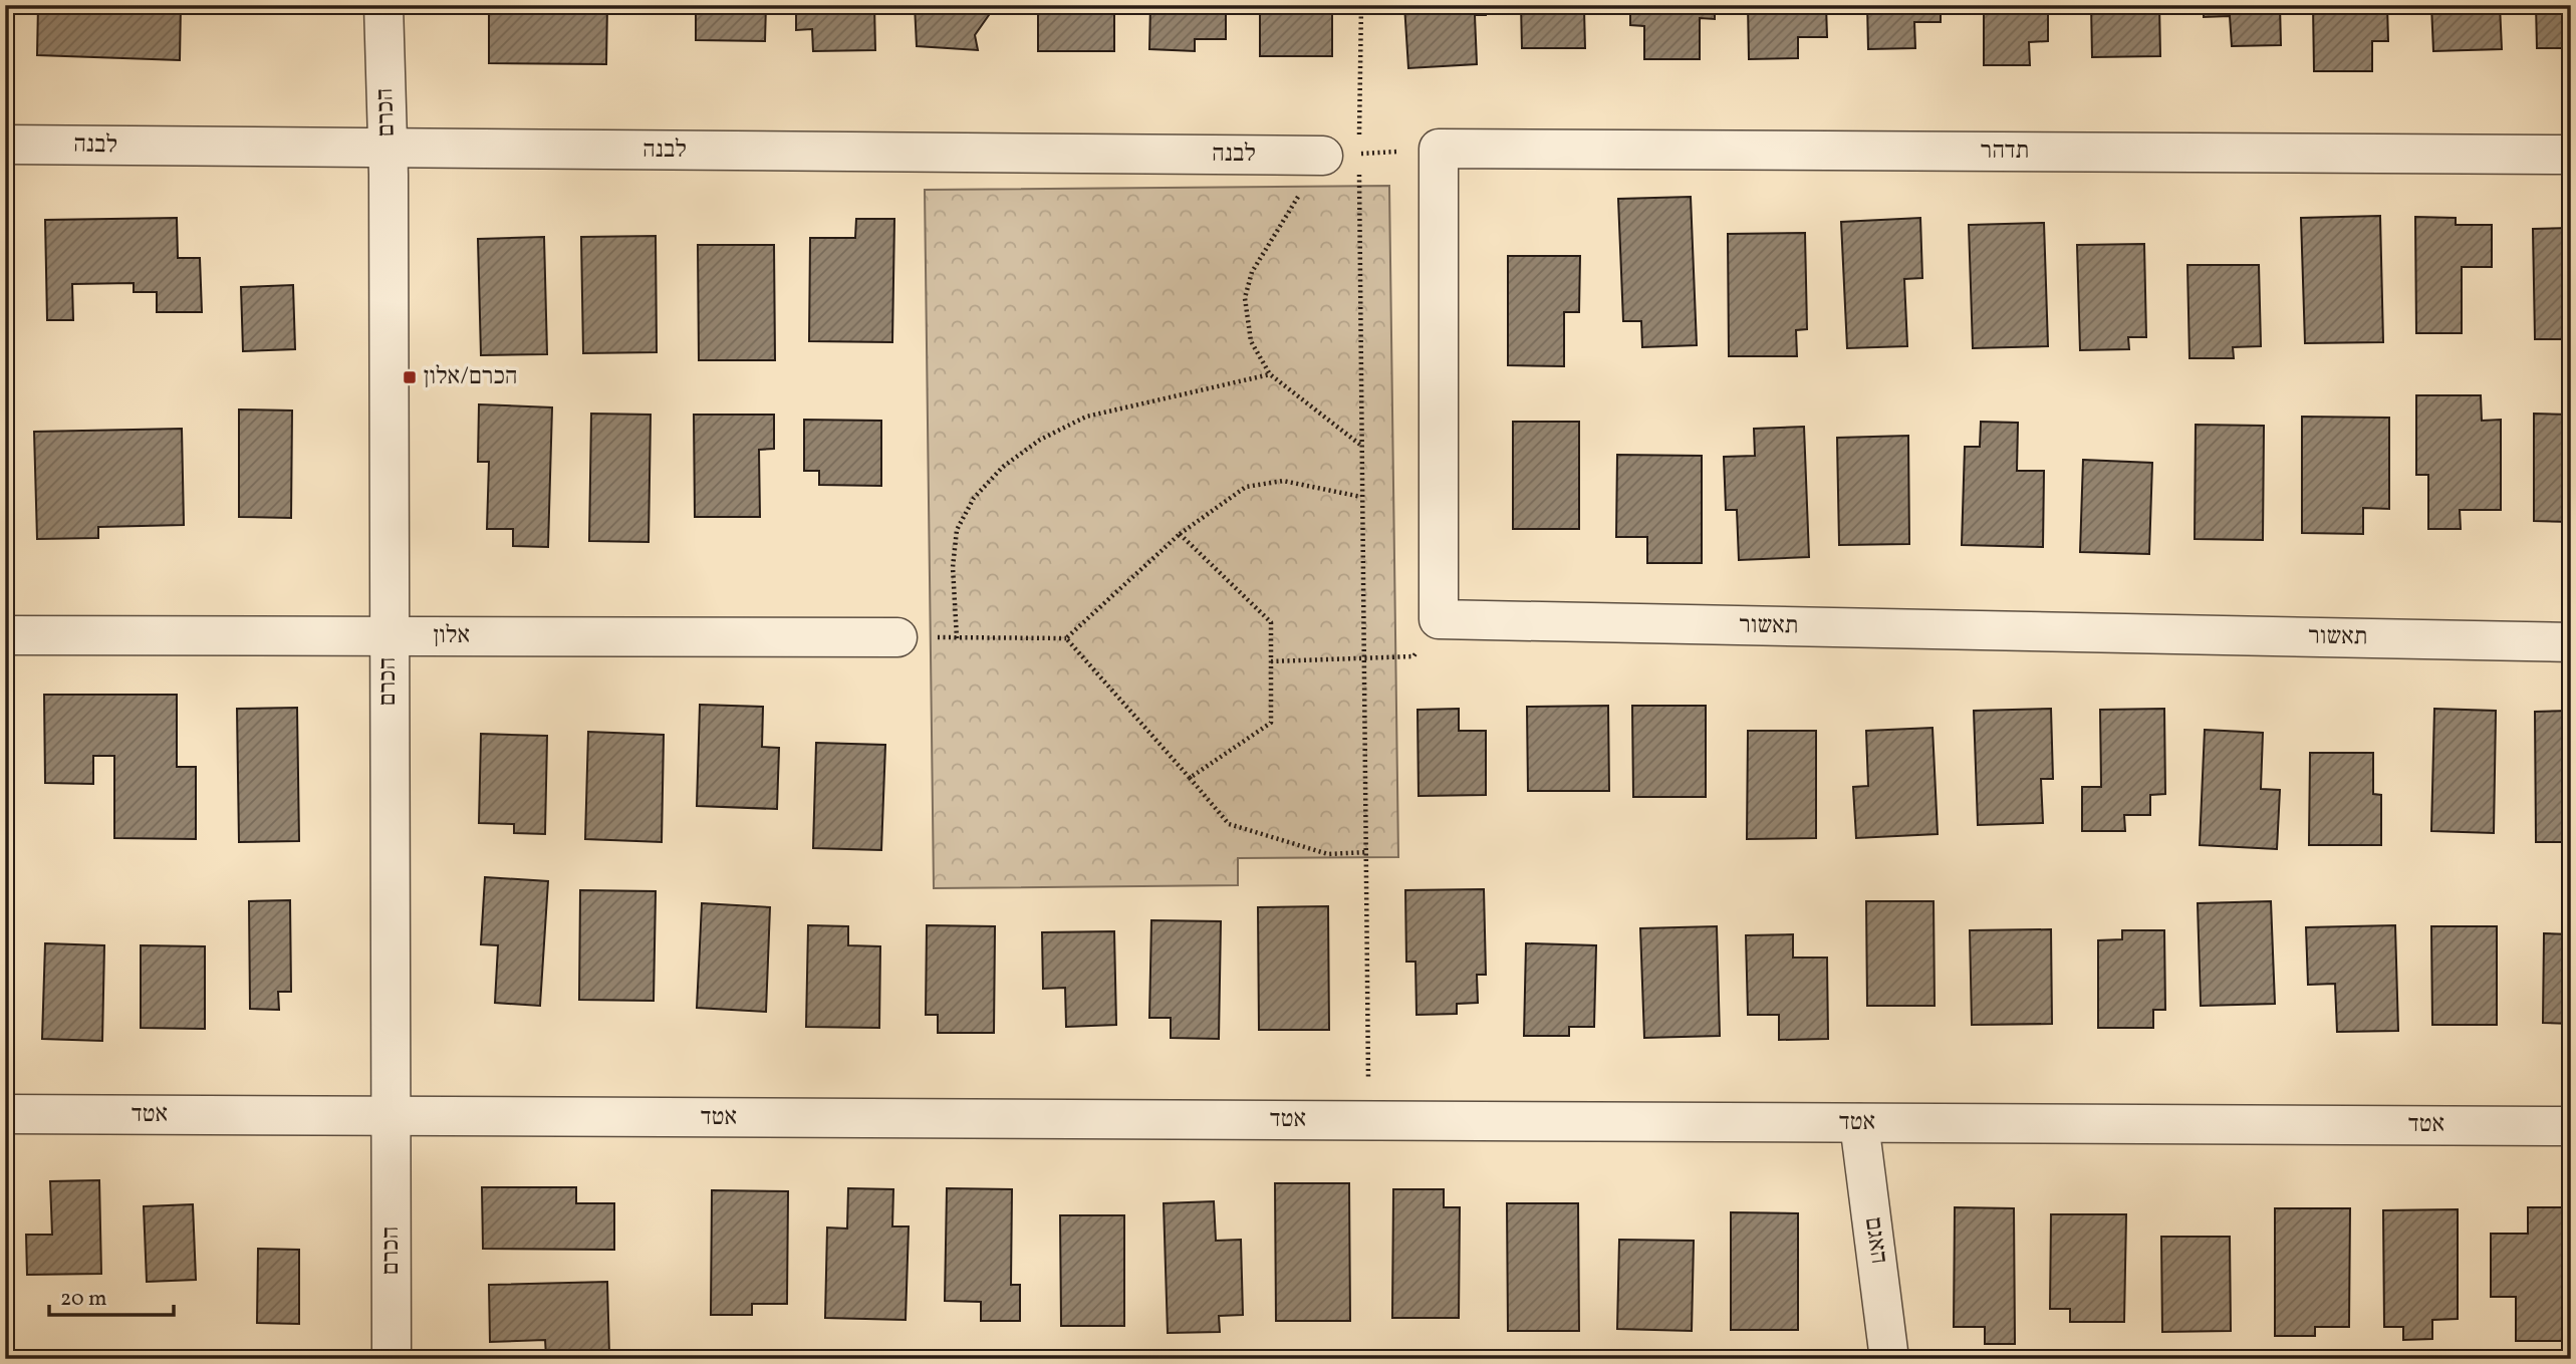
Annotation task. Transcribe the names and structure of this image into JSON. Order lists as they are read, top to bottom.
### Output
{
  "streets": {
    "street": [
      "הכרם",
      "לבנה",
      "תדהר",
      "תאשור",
      "אלון",
      "אטד",
      "האגם"
    ]
  },
  "crossings": [
    ["הכרם", "לבנה"],
    ["הכרם", "אלון"],
    ["הכרם", "אטד"],
    ["אטד", "האגם"]
  ],
  "places": {
    "transit": ["הכרם/אלון"]
  },
  "scale_bar": "20 m"
}
